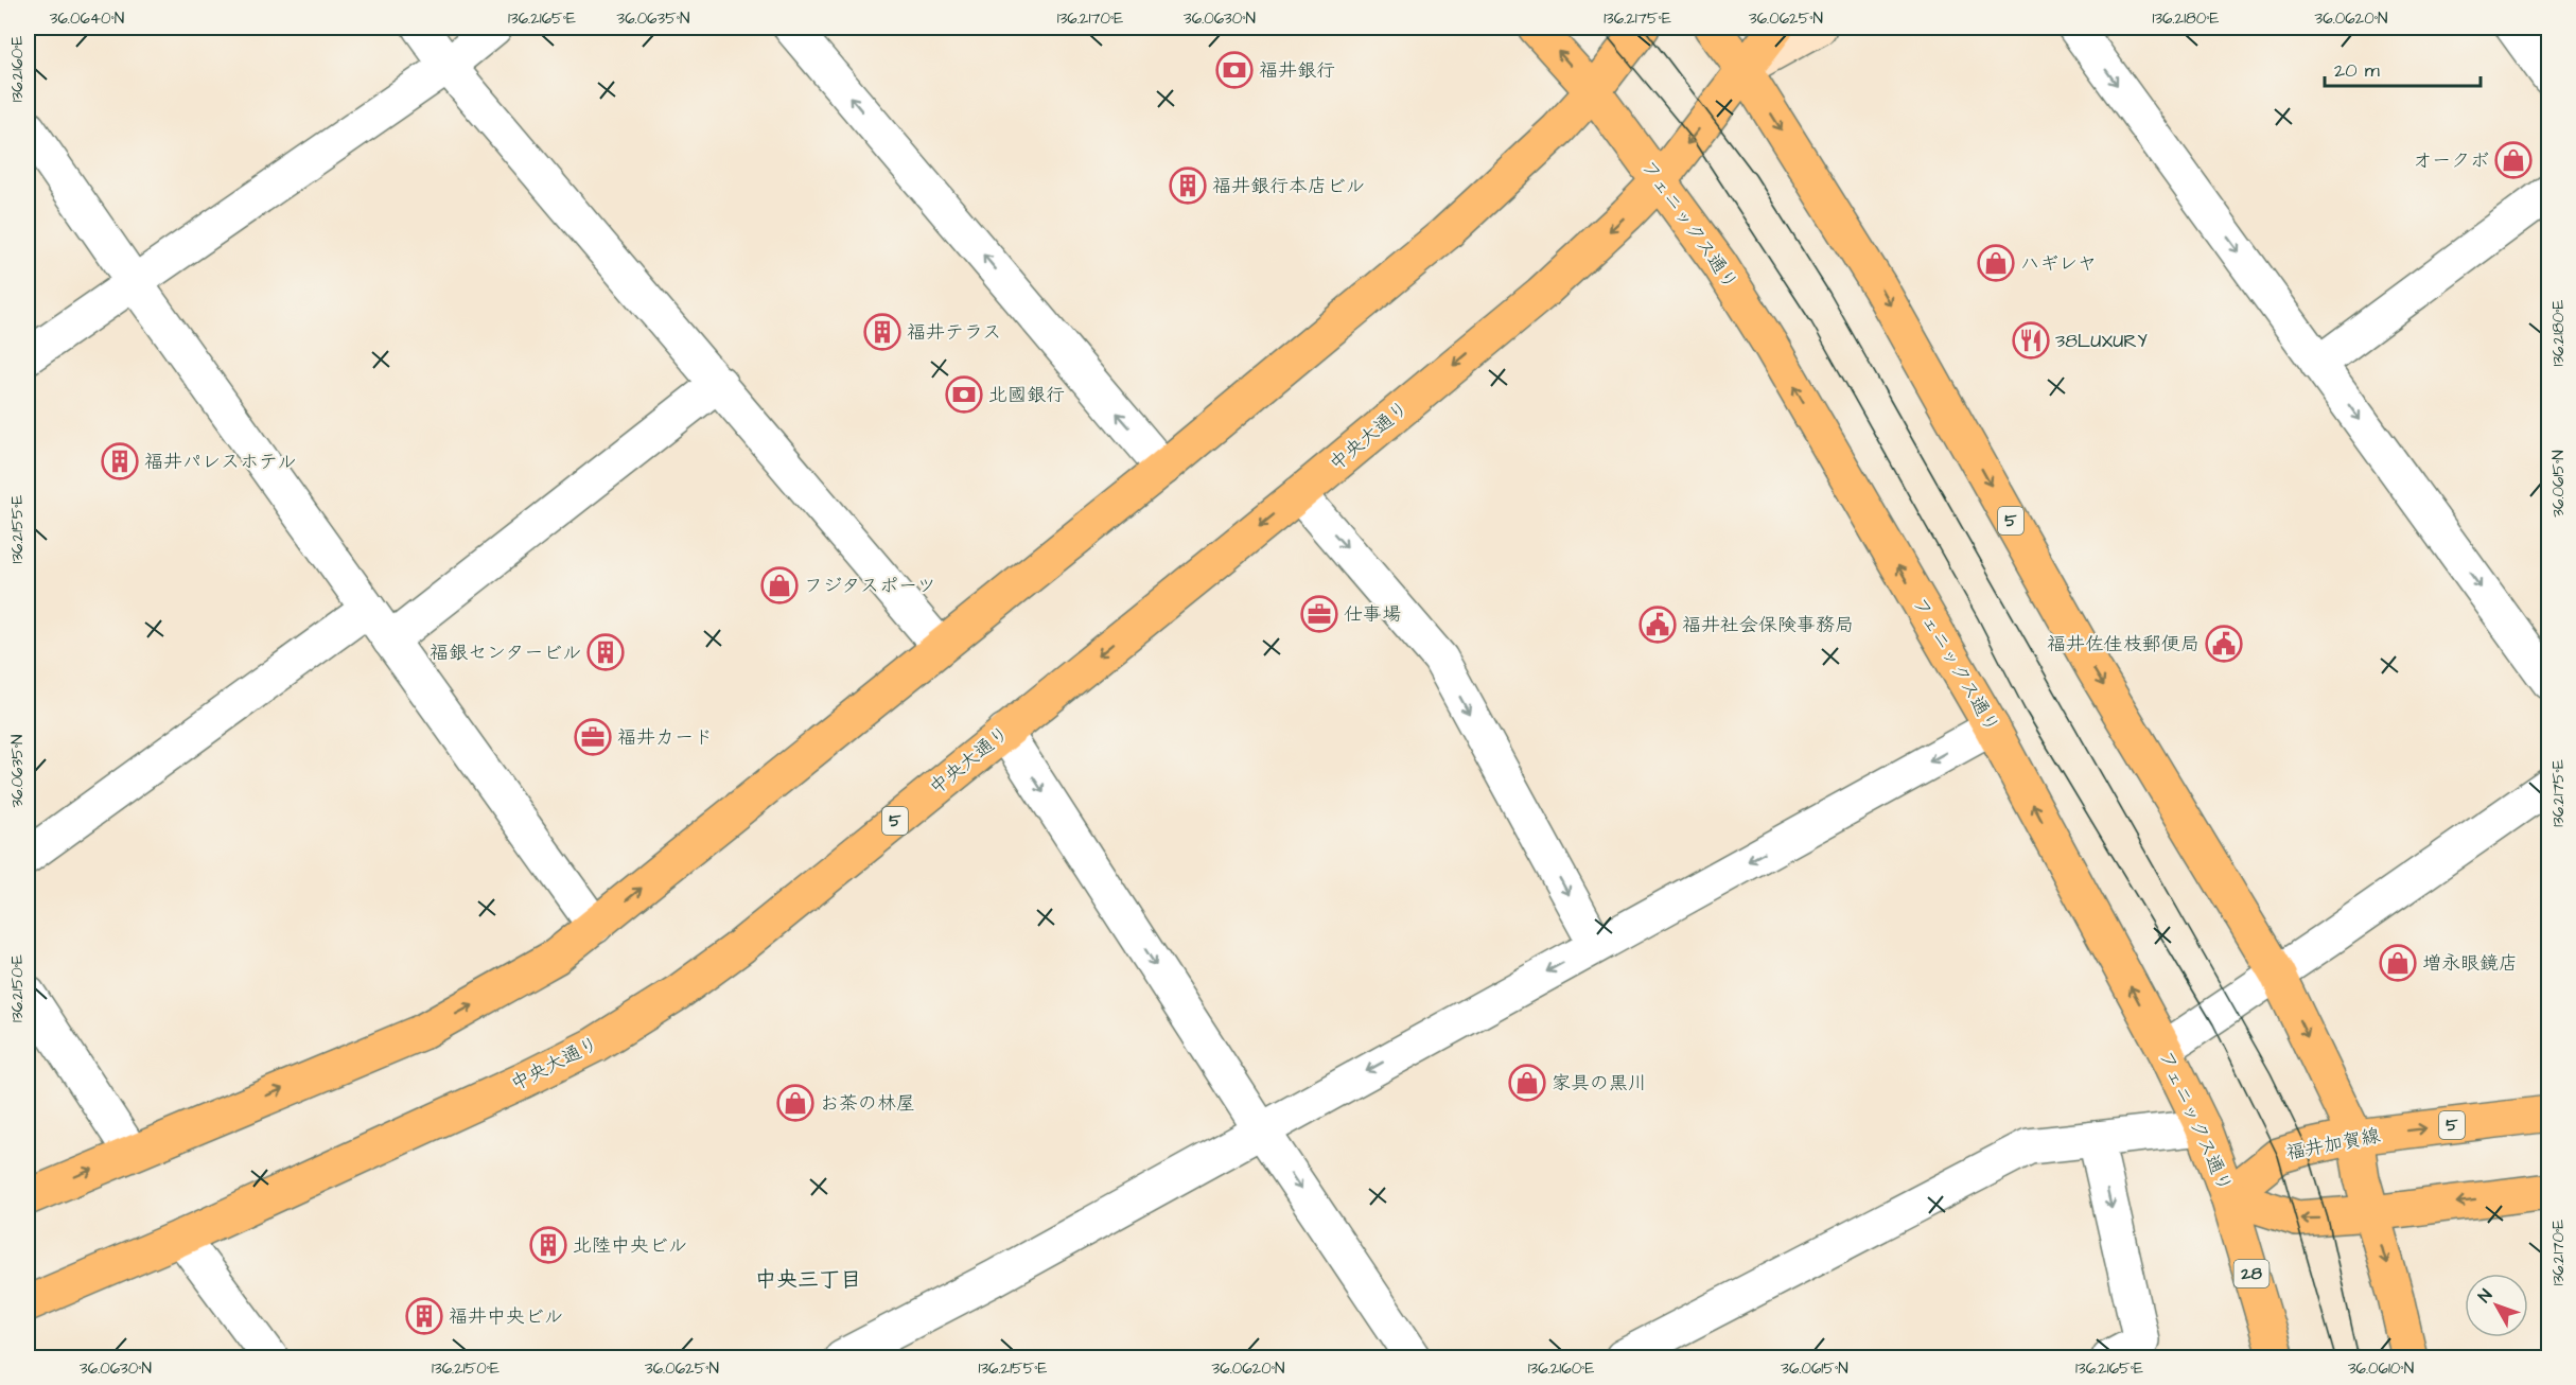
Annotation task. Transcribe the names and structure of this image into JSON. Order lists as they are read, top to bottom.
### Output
{
  "streets": {
    "main road": [
      "フェニックス通り",
      "中央大通り",
      "5",
      "福井加賀線",
      "28"
    ]
  },
  "crossings": [
    ["フェニックス通り", "中央大通り"],
    ["フェニックス通り", "福井加賀線"],
    ["中央大通り", "5"],
    ["5", "福井加賀線"]
  ],
  "districts": ["中央三丁目"],
  "places": {
    "bank": ["福井銀行", "北國銀行"],
    "shop": [
      "オークボ",
      "ハギレヤ",
      "フジタスポーツ",
      "増永眼鏡店",
      "家具の黒川",
      "お茶の林屋"
    ],
    "building": [
      "福井銀行本店ビル",
      "福井テラス",
      "福井パレスホテル",
      "福銀センタービル",
      "北陸中央ビル",
      "福井中央ビル"
    ],
    "restaurant": ["38LUXURY"],
    "office": ["仕事場", "福井カード"],
    "public building": ["福井社会保険事務局", "福井佐佳枝郵便局"]
  },
  "scale_bar": "20 m",
  "north": "top left",
  "coordinates": [
    "36.0640°N",
    "136.2165°E",
    "36.0635°N",
    "136.2170°E",
    "36.0630°N",
    "136.2175°E",
    "36.0625°N",
    "136.2180°E",
    "36.0620°N",
    "136.2160°E",
    "36.0615°N",
    "136.2155°E",
    "136.2150°E",
    "36.0610°N"
  ]
}
